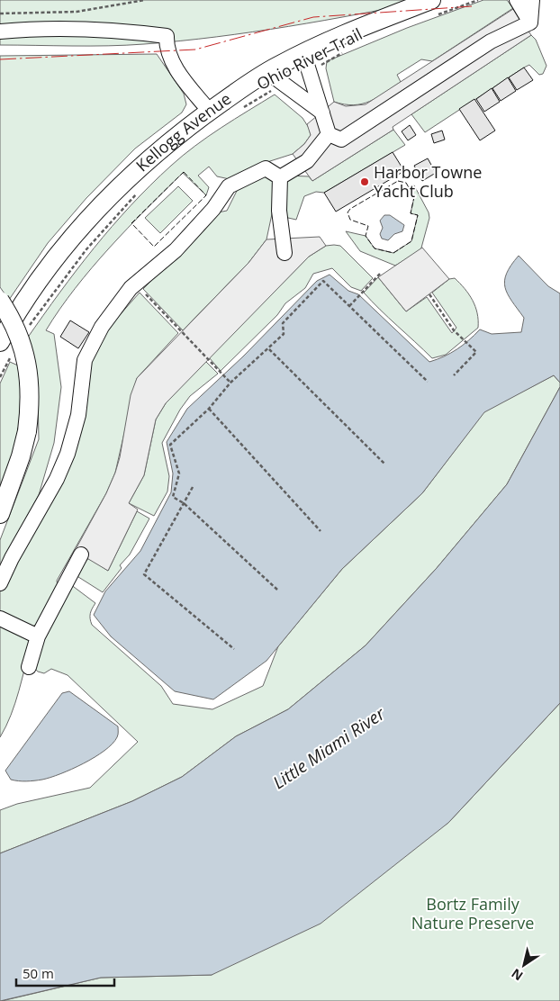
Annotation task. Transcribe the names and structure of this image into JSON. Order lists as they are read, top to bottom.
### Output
{
  "streets": {
    "main road": ["Kellogg Avenue"],
    "path": ["Ohio River Trail"]
  },
  "water": ["Little Miami River"],
  "parks": ["Bortz Family Nature Preserve"],
  "places": ["Harbor Towne Yacht Club"],
  "scale_bar": "50 m",
  "north": "bottom left"
}
